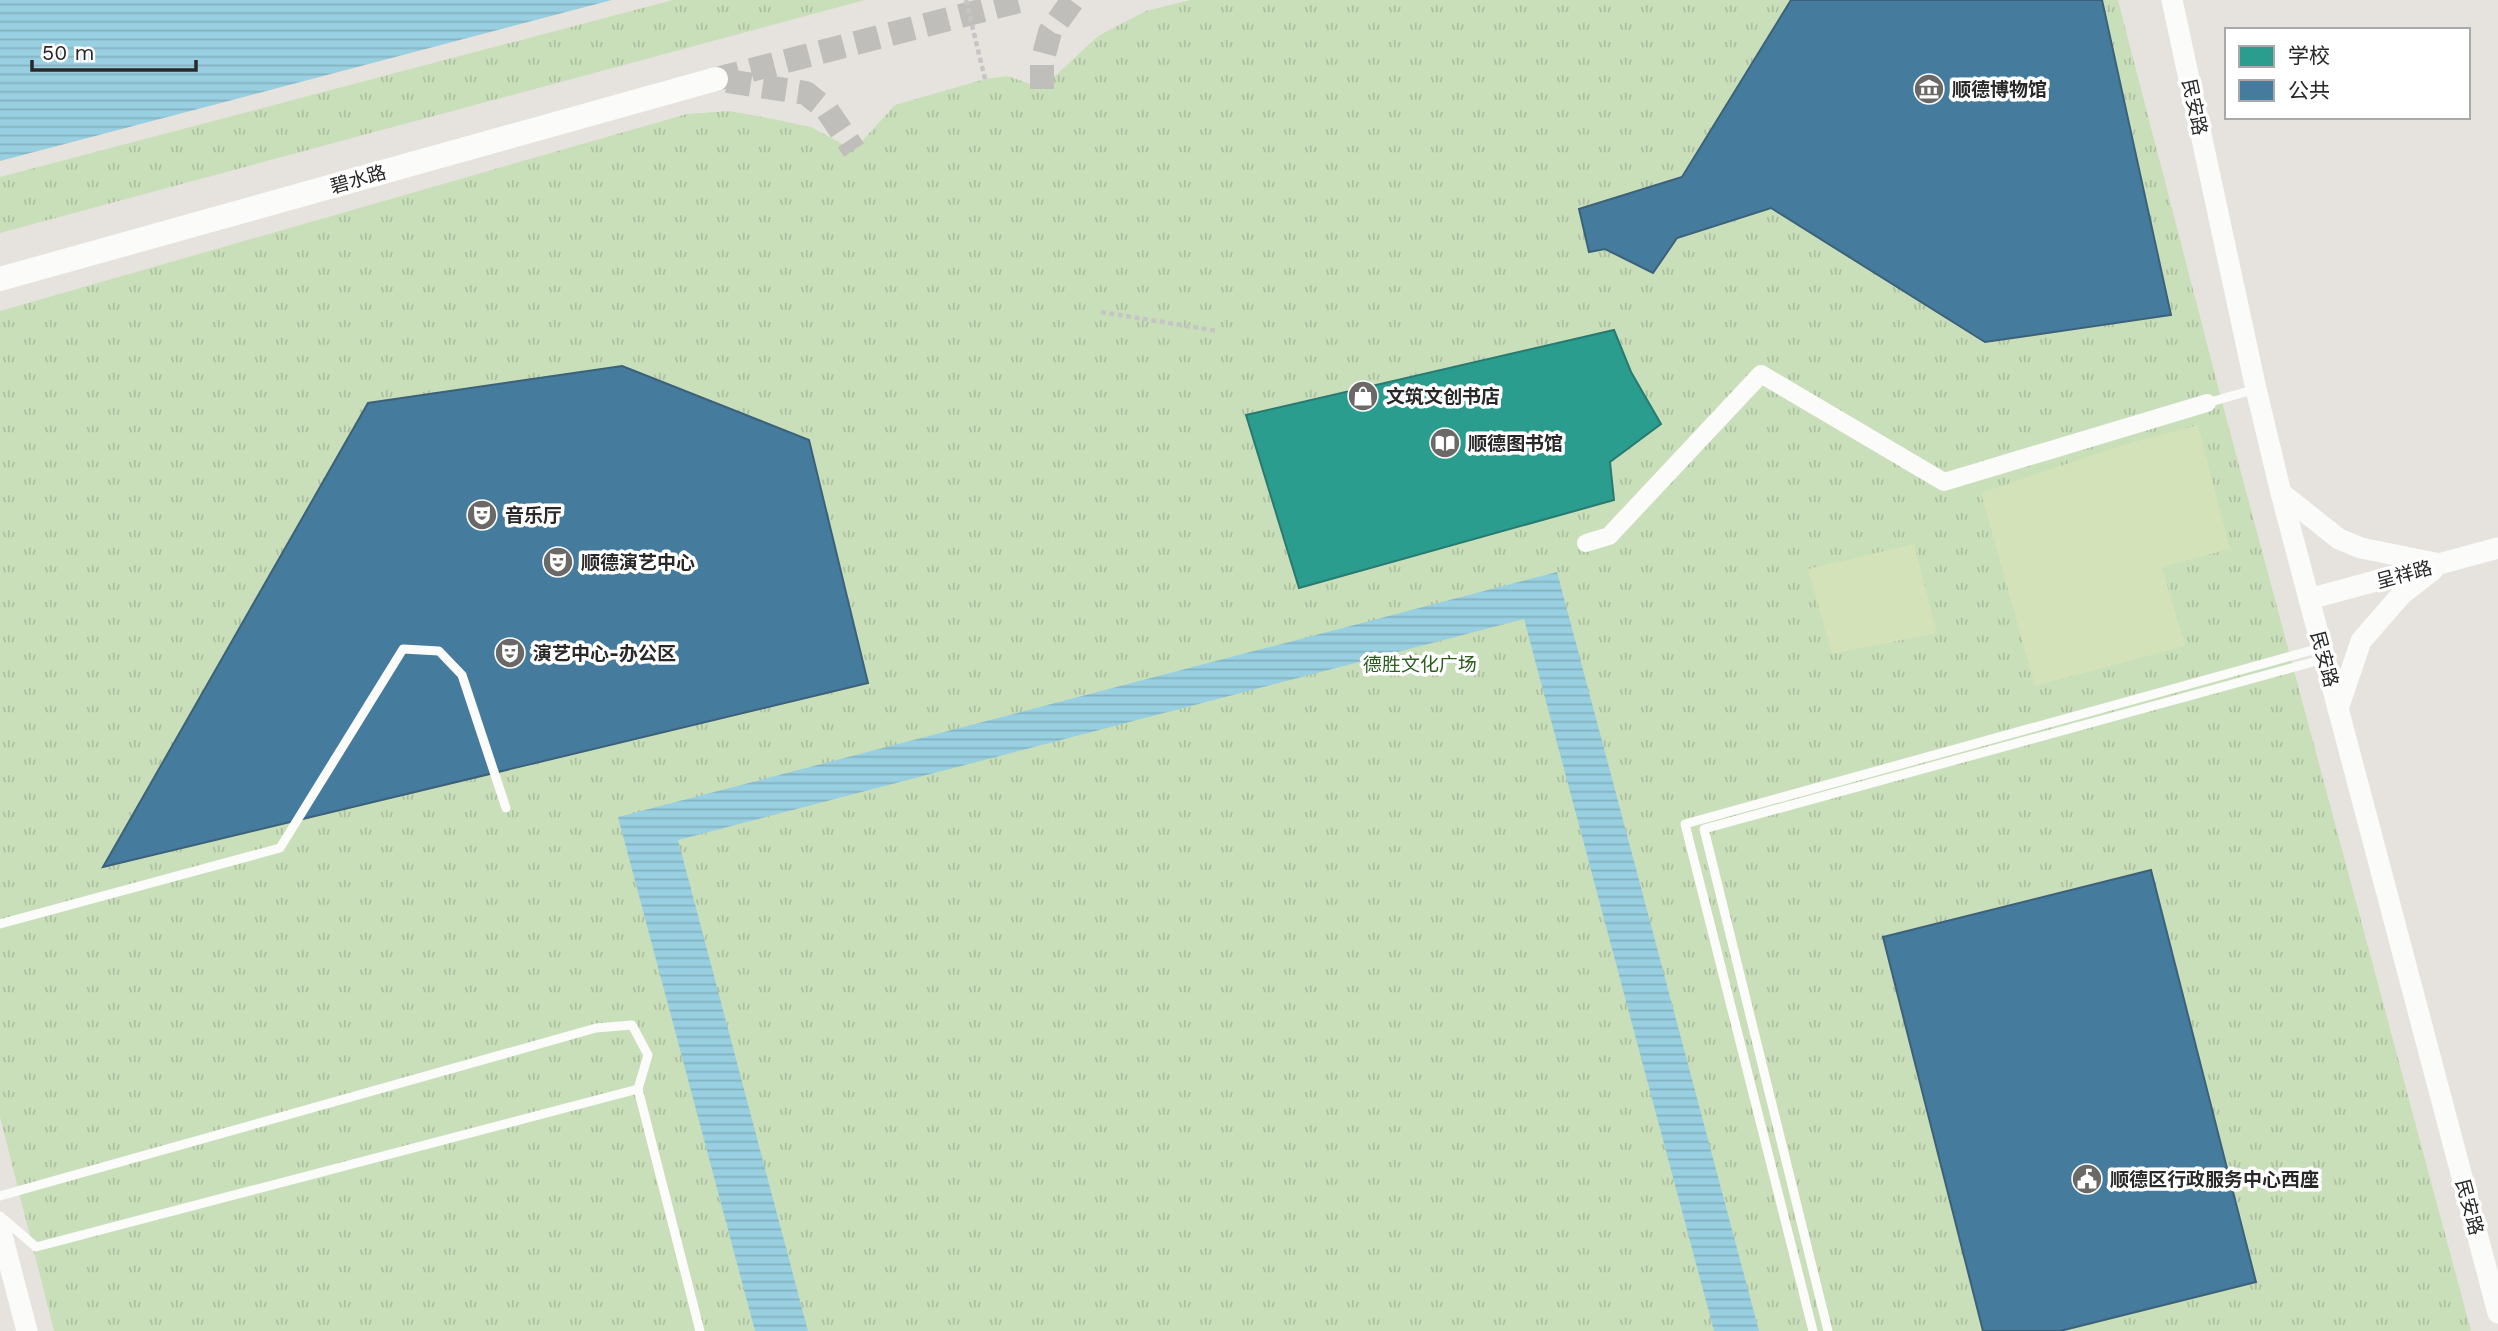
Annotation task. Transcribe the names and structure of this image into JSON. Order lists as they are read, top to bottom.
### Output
{
  "streets": {
    "main road": ["碧水路"],
    "street": ["民安路", "呈祥路"]
  },
  "crossings": [
    ["民安路", "呈祥路"]
  ],
  "parks": ["德胜文化广场"],
  "places": {
    "museum": ["顺德博物馆"],
    "shop": ["文筑文创书店"],
    "library": ["顺德图书馆"],
    "theatre": ["音乐厅", "顺德演艺中心", "演艺中心-办公区"],
    "public building": ["顺德区行政服务中心西座"]
  },
  "legend": ["学校", "公共"],
  "scale_bar": "50 m"
}
